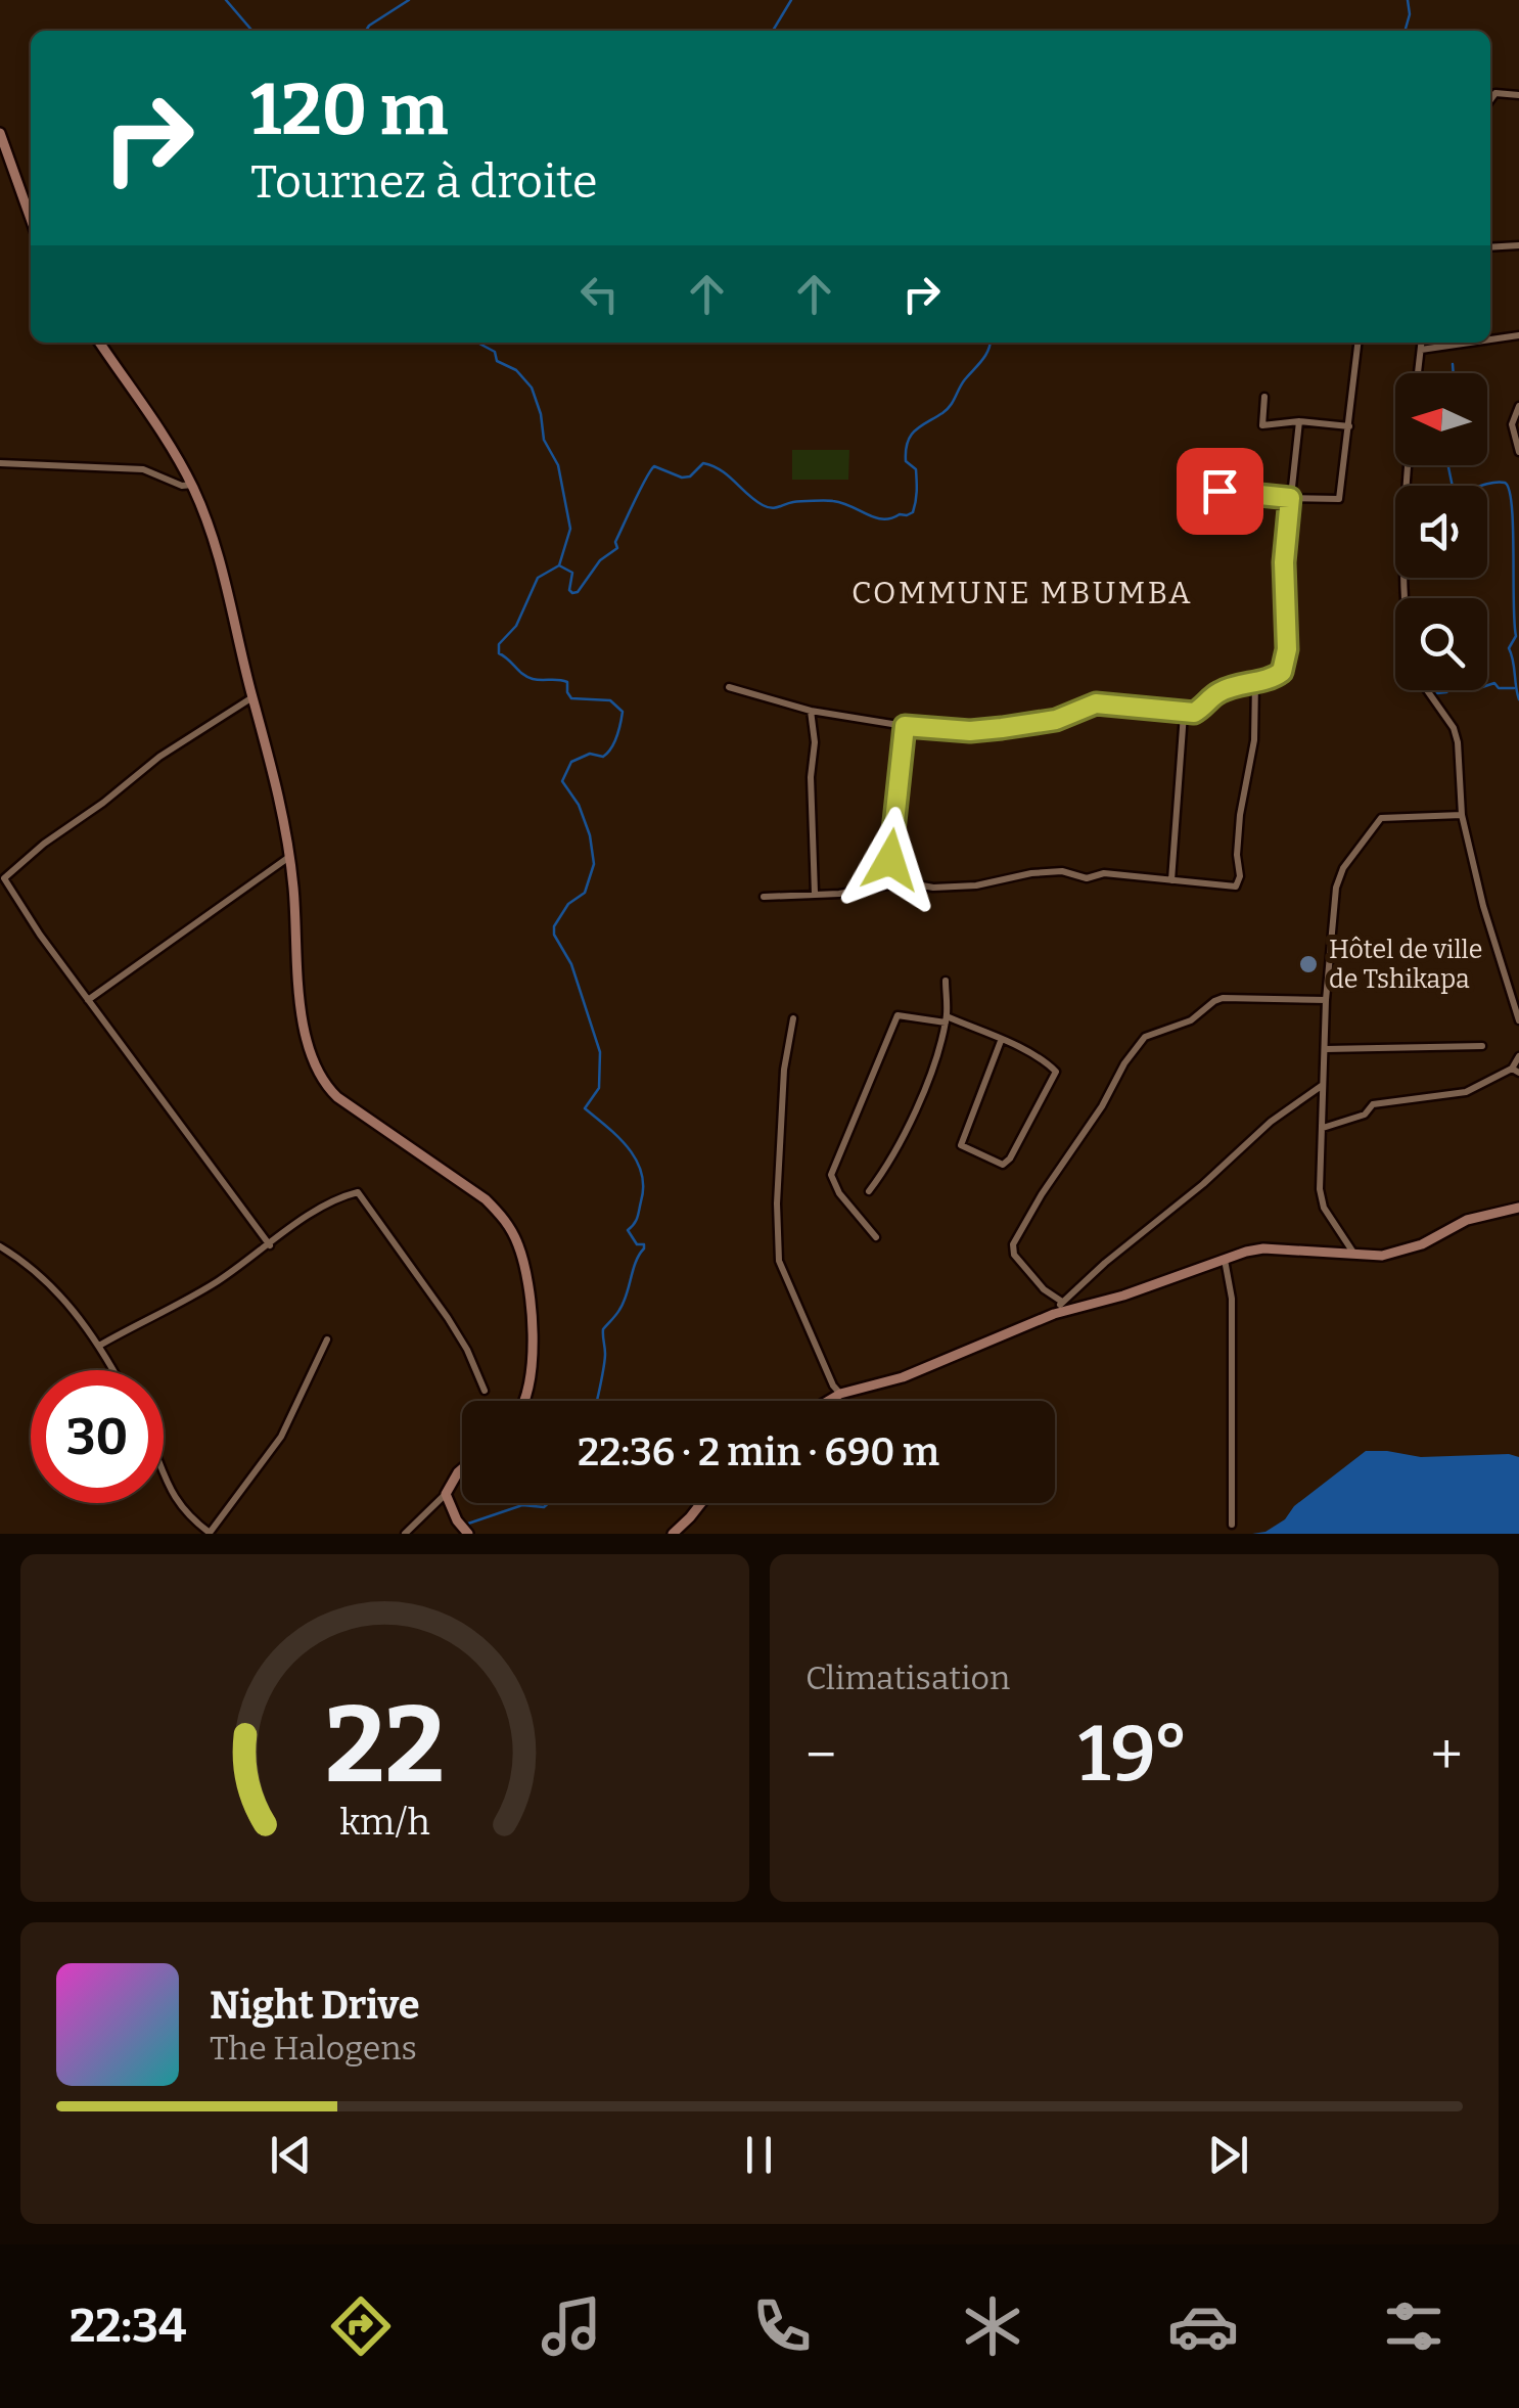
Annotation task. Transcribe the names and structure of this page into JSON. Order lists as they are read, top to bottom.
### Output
{
  "districts": ["COMMUNE MBUMBA"],
  "places": ["Hôtel de ville de Tshikapa"],
  "north": "left",
  "page": {
    "turn": ["120 m", "Tournez à droite"],
    "limit": "30",
    "trip": "22:36 · 2 min · 690 m",
    "tile": "Climatisation",
    "heat": ["−", "19°", "+"],
    "song": ["Night Drive", "The Halogens"],
    "tabs": "22:34",
    "gauge": ["22", "km/h"]
  }
}
